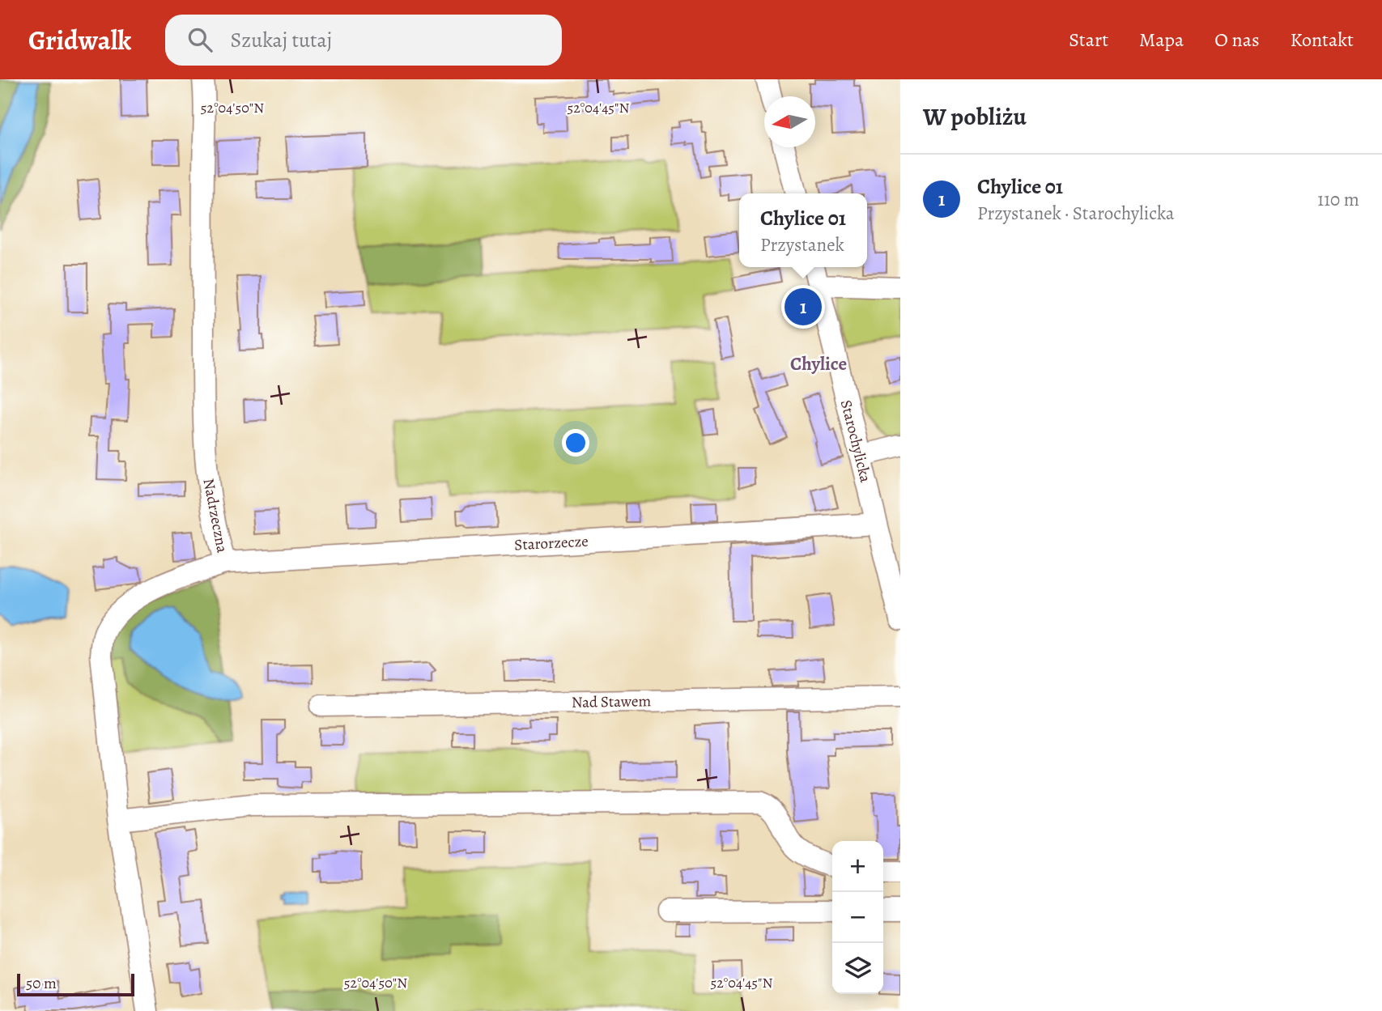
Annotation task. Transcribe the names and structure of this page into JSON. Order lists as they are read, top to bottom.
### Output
{
  "streets": {
    "street": [
      "Starochylicka",
      "Nadrzeczna",
      "Starorzecze",
      "Nad Stawem"
    ]
  },
  "crossings": [
    ["Starochylicka", "Starorzecze"],
    ["Nadrzeczna", "Starorzecze"]
  ],
  "districts": ["Chylice"],
  "scale_bar": "50 m",
  "north": "left",
  "page": {
    "header": "Gridwalk",
    "search": "Szukaj tutaj",
    "nav": [
      "Start",
      "Mapa",
      "O nas",
      "Kontakt"
    ],
    "heading": "W pobliżu",
    "list": [
      {
        "mark": "1",
        "name": "Chylice 01",
        "note": "Przystanek · Starochylicka",
        "value": "110 m"
      }
    ],
    "popup": ["Chylice 01", "Przystanek"],
    "pins": "1",
    "map_buttons": ["+", "−"],
    "scale": "50 m"
  },
  "coordinates": ["52°04'50\"N", "52°04'45\"N"]
}
